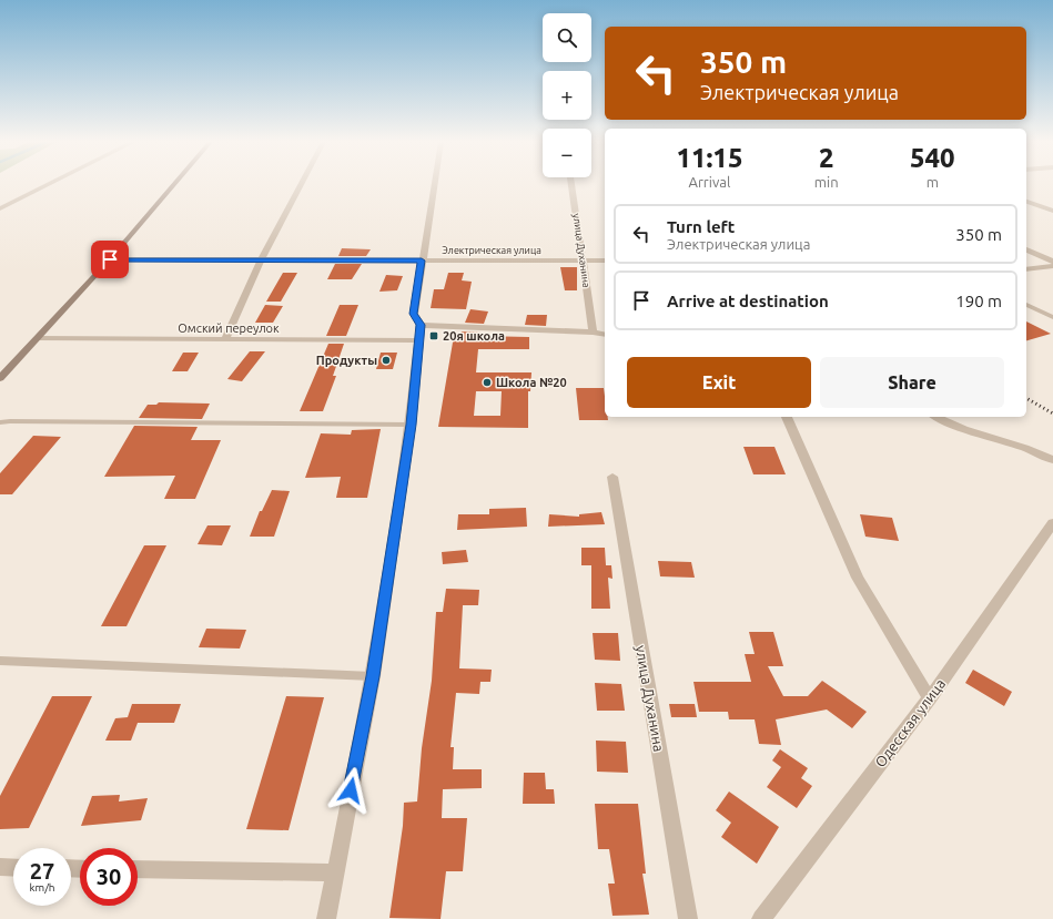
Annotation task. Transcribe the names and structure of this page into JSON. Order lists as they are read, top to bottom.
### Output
{
  "streets": {
    "street": [
      "Электрическая улица",
      "улица Духанина",
      "Омский переулок",
      "Одесская улица"
    ]
  },
  "crossings": [
    ["Электрическая улица", "улица Духанина"]
  ],
  "places": {
    "transit": ["20я школа"],
    "other": ["Продукты", "Школа №20"]
  },
  "page": {
    "map_buttons": ["+", "−"],
    "turn": ["350 m", "Электрическая улица"],
    "eta": [
      "11:15",
      "Arrival",
      "2",
      "min",
      "540",
      "m"
    ],
    "list": [
      {
        "name": "Turn left",
        "note": "Электрическая улица",
        "value": "350 m"
      },
      {
        "name": "Arrive at destination",
        "value": "190 m"
      }
    ],
    "buttons": ["Exit", "Share"],
    "speed": "27 km/h",
    "limit": "30"
  }
}
